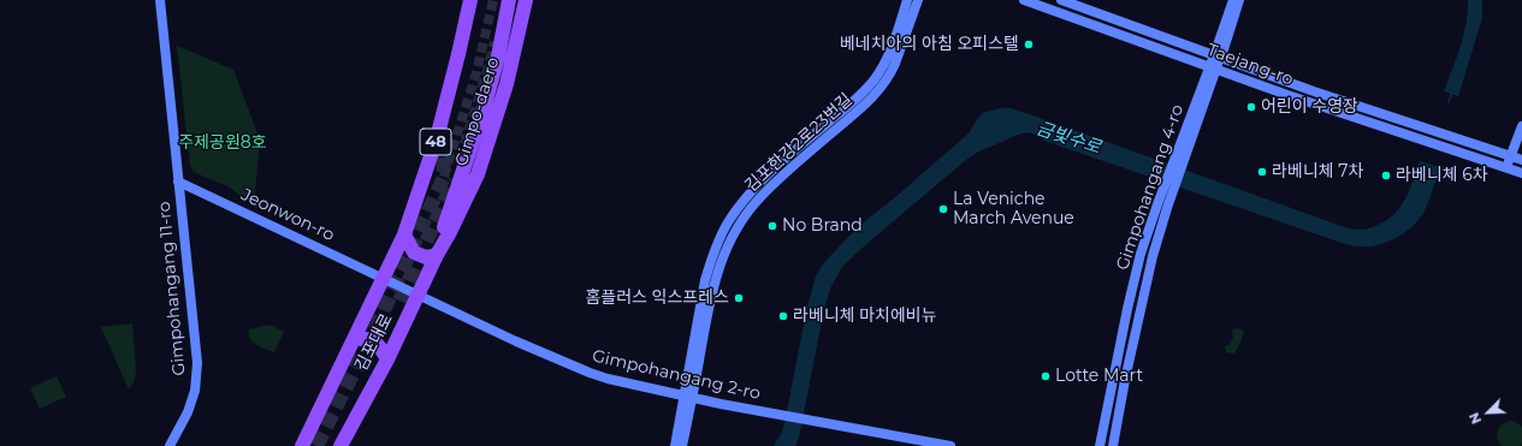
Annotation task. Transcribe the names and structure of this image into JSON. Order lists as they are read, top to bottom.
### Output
{
  "streets": {
    "main road": ["Gimpo-daero", "48", "김포대로"],
    "street": [
      "Taejang-ro",
      "김포한강2로23번길",
      "Gimpohangang 4-ro",
      "Jeonwon-ro",
      "Gimpohangang 11-ro",
      "Gimpohangang 2-ro"
    ]
  },
  "crossings": [
    ["Taejang-ro", "Gimpohangang 4-ro"],
    ["Gimpo-daero", "Jeonwon-ro"],
    ["Gimpo-daero", "김포대로"],
    ["Gimpo-daero", "Gimpohangang 2-ro"],
    ["김포한강2로23번길", "Gimpohangang 2-ro"],
    ["Jeonwon-ro", "Gimpohangang 11-ro"],
    ["Jeonwon-ro", "김포대로"],
    ["Jeonwon-ro", "Gimpohangang 2-ro"],
    ["김포대로", "Gimpohangang 2-ro"]
  ],
  "water": ["금빛수로"],
  "parks": ["주제공원8호"],
  "places": [
    "베네치아의 아침 오피스텔",
    "어린이 수영장",
    "라베니체 7차",
    "라베니체 6차",
    "La Veniche March Avenue",
    "No Brand",
    "홈플러스 익스프레스",
    "라베니체 마치에비뉴",
    "Lotte Mart"
  ],
  "north": "bottom left"
}
